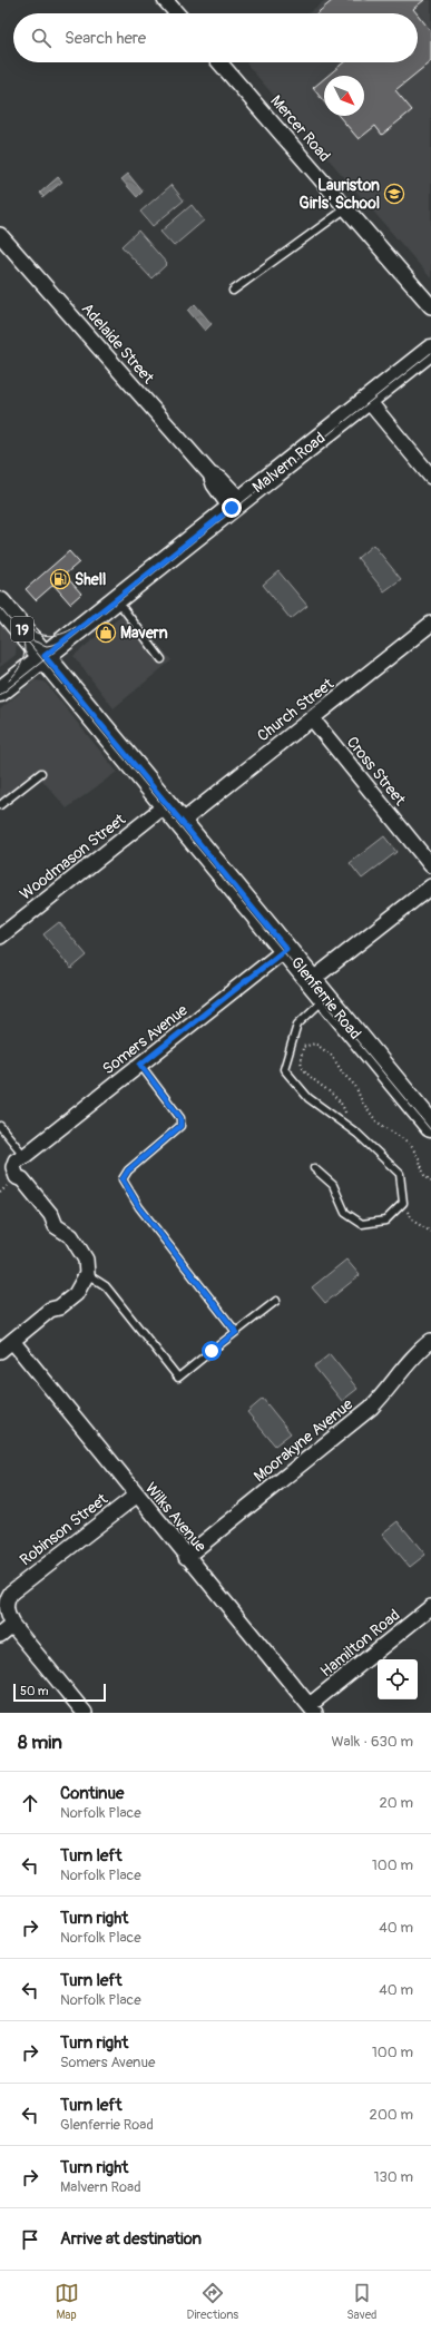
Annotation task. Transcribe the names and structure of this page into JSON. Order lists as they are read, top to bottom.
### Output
{
  "streets": {
    "main road": ["Malvern Road", "19", "Glenferrie Road"],
    "street": [
      "Mercer Road",
      "Adelaide Street",
      "Church Street",
      "Cross Street",
      "Woodmason Street",
      "Somers Avenue",
      "Moorakyne Avenue",
      "Wilks Avenue",
      "Robinson Street",
      "Hamilton Road"
    ]
  },
  "crossings": [
    ["Adelaide Street", "Malvern Road"],
    ["Malvern Road", "Glenferrie Road"],
    ["Church Street", "Cross Street"],
    ["Church Street", "Glenferrie Road"],
    ["Woodmason Street", "Glenferrie Road"],
    ["Glenferrie Road", "Somers Avenue"],
    ["Moorakyne Avenue", "Wilks Avenue"],
    ["Wilks Avenue", "Robinson Street"],
    ["Wilks Avenue", "Hamilton Road"]
  ],
  "places": {
    "school or university": ["Lauriston Girls' School"],
    "fuel station": ["Shell"],
    "shop": ["Mavern"]
  },
  "scale_bar": "50 m",
  "north": "bottom right",
  "page": {
    "search": "Search here",
    "scale": "50 m",
    "heading": ["8 min", "Walk · 630 m"],
    "list": [
      ["Continue", "Norfolk Place", "20 m"],
      ["Turn left", "Norfolk Place", "100 m"],
      ["Turn right", "Norfolk Place", "40 m"],
      ["Turn left", "Norfolk Place", "40 m"],
      ["Turn right", "Somers Avenue", "100 m"],
      ["Turn left", "Glenferrie Road", "200 m"],
      ["Turn right", "Malvern Road", "130 m"],
      "Arrive at destination"
    ],
    "nav": ["Map", "Directions", "Saved"]
  }
}
